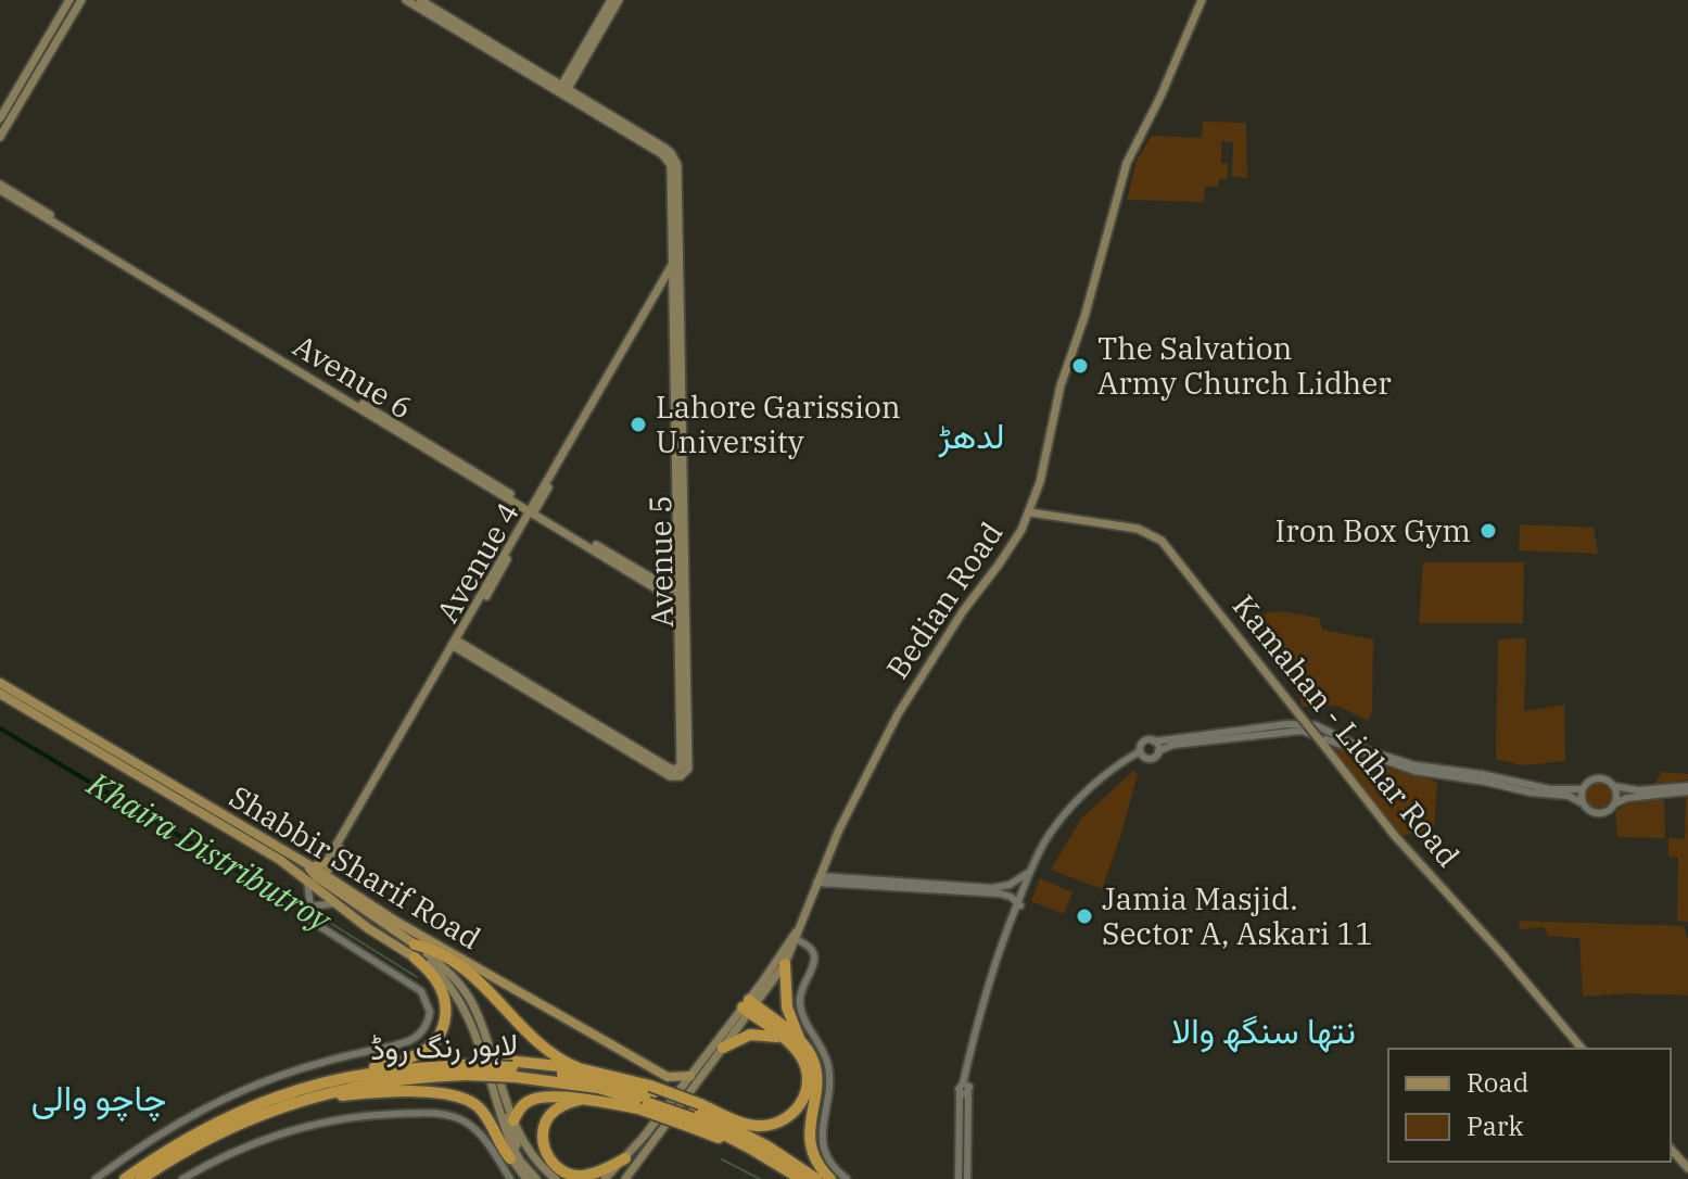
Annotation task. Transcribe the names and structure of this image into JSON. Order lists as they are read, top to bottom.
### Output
{
  "streets": {
    "highway": ["لاہور رنگ روڈ"],
    "main road": [
      "Avenue 6",
      "Avenue 5",
      "Avenue 4",
      "Bedian Road",
      "Kamahan - Lidhar Road",
      "Shabbir Sharif Road"
    ]
  },
  "crossings": [
    ["Avenue 6", "Avenue 5"],
    ["Avenue 6", "Avenue 4"],
    ["Avenue 5", "Avenue 4"],
    ["Avenue 4", "Shabbir Sharif Road"],
    ["Bedian Road", "Kamahan - Lidhar Road"]
  ],
  "districts": ["لدھڑ", "نتھا سنگھ والا", "چاچو والی"],
  "water": ["Khaira Distributroy"],
  "places": [
    "The Salvation Army Church Lidher",
    "Lahore Garission University",
    "Iron Box Gym",
    "Jamia Masjid. Sector A, Askari 11"
  ],
  "legend": ["Road", "Park"]
}
